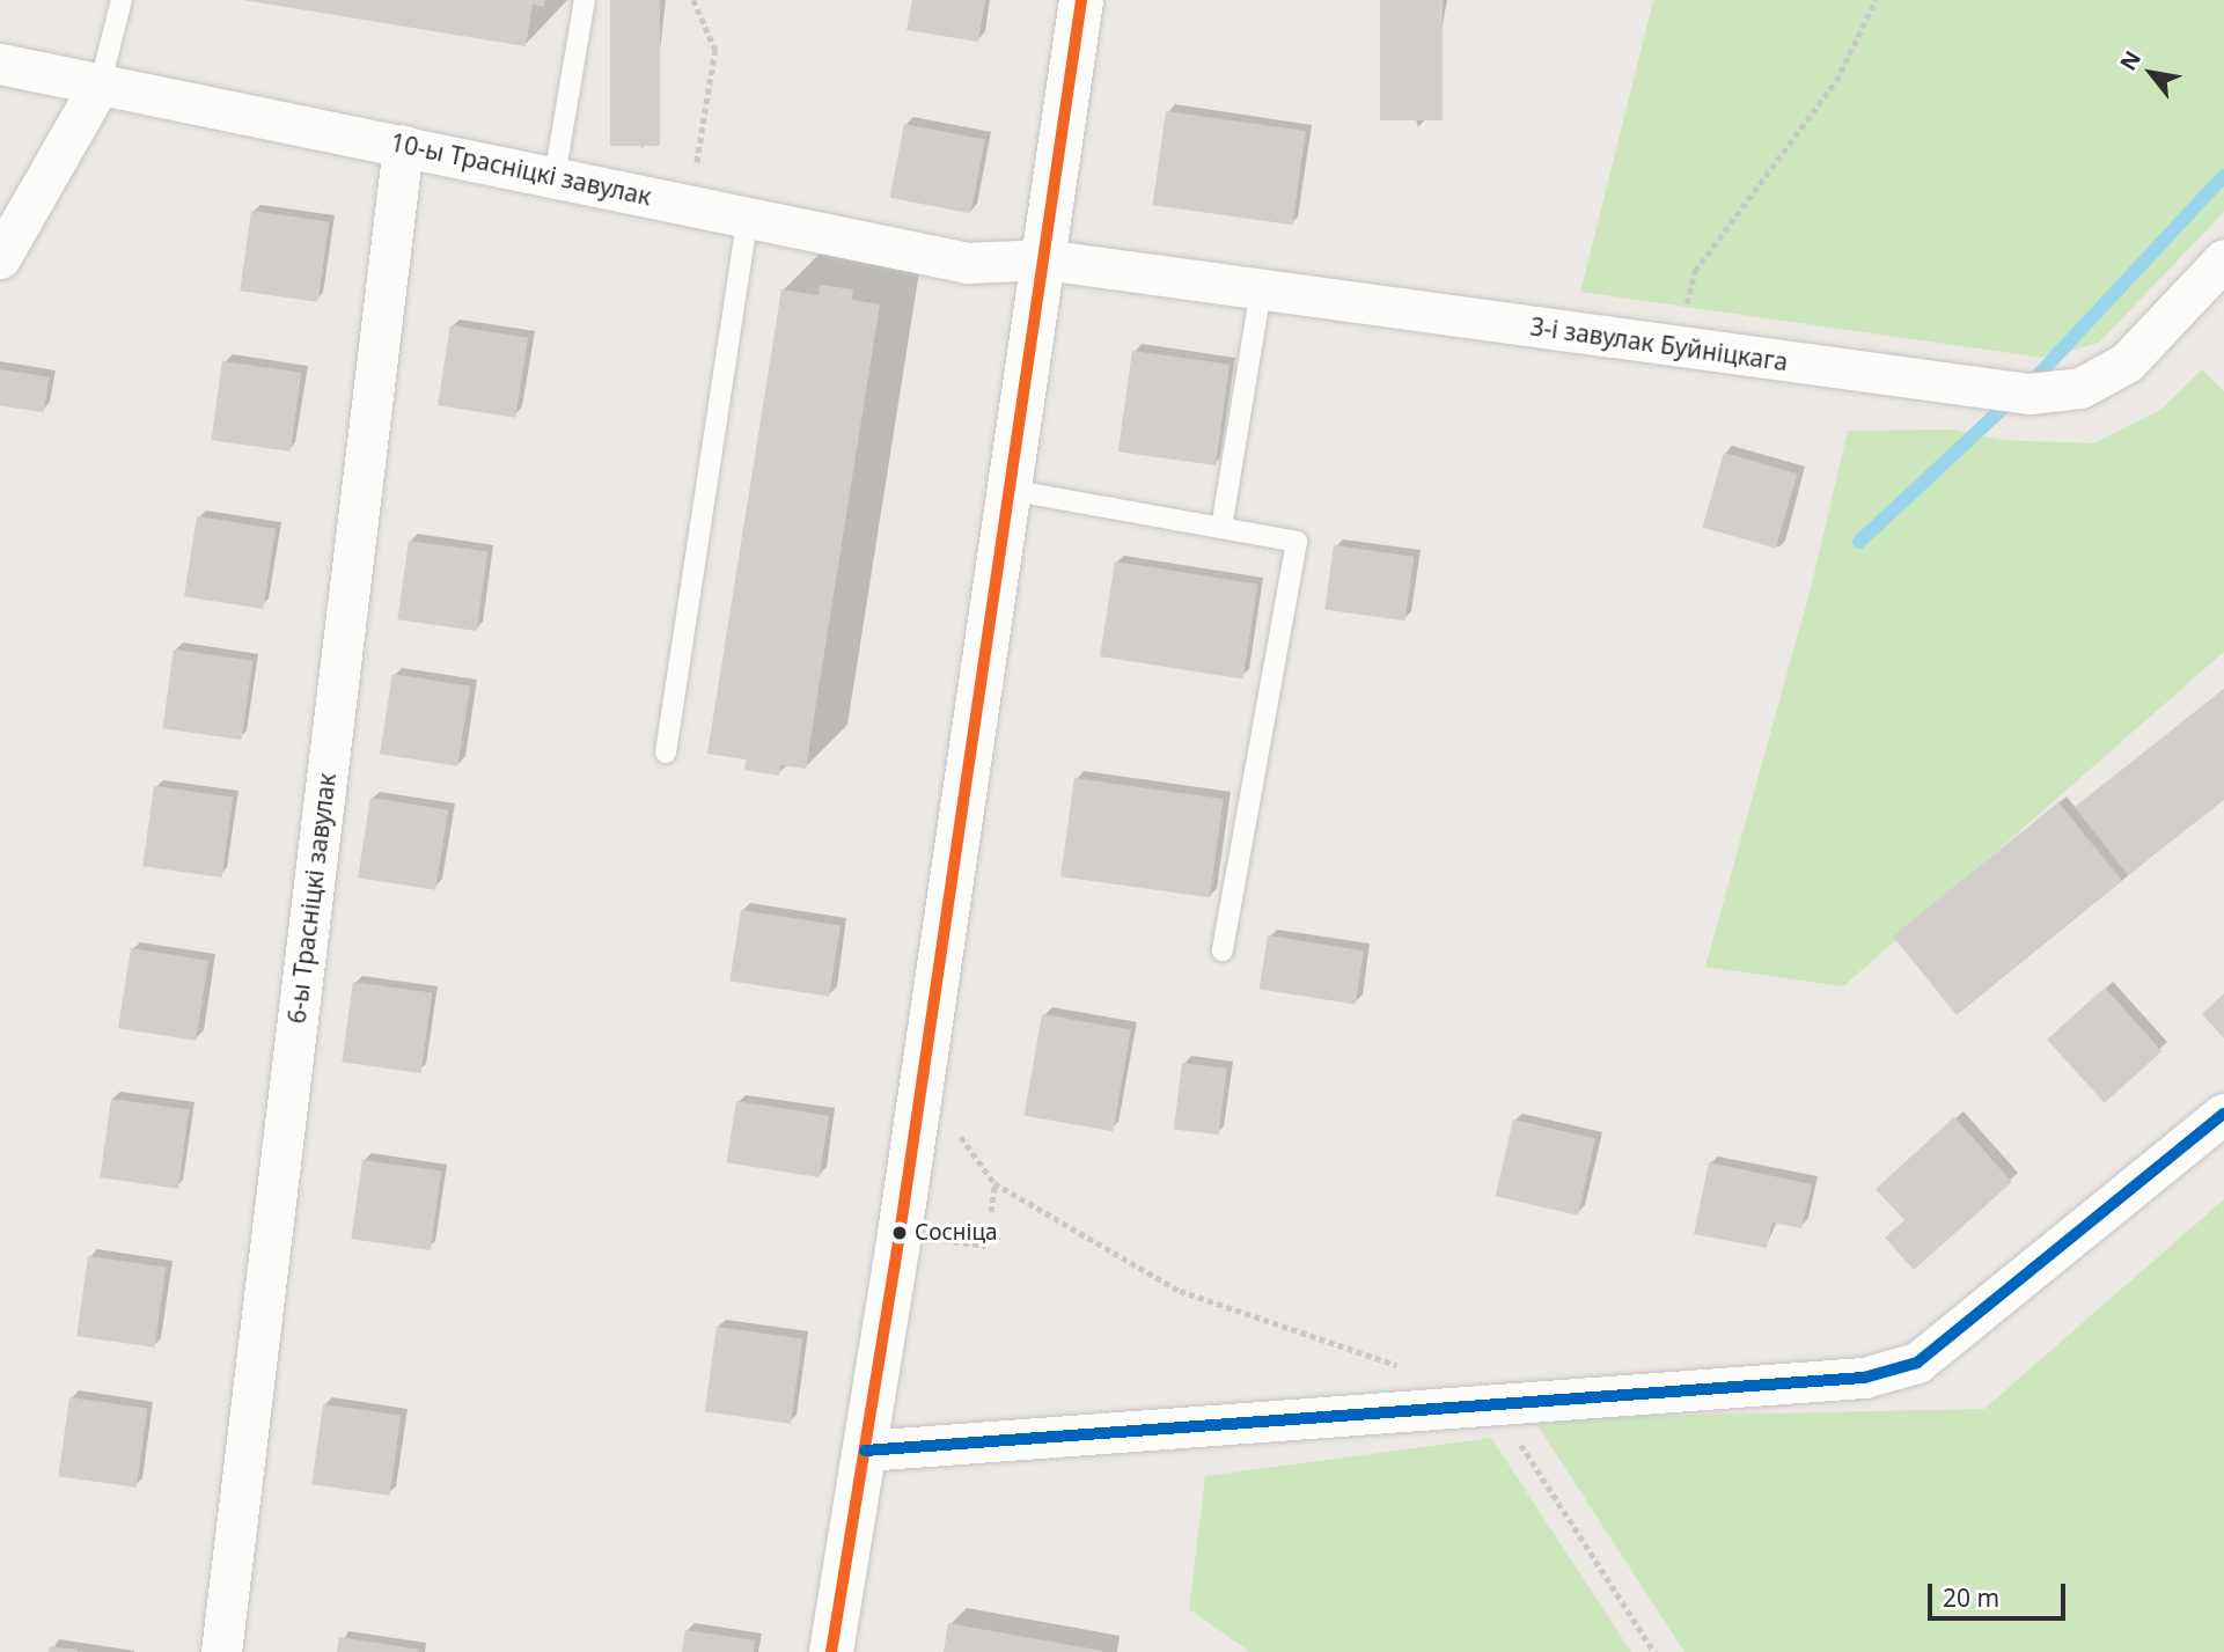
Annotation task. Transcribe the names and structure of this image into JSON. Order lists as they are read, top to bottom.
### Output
{
  "streets": {
    "street": ["10-ы Трасніцкі завулак", "3-і завулак Буйніцкага", "6-ы Трасніцкі завулак"]
  },
  "crossings": [
    ["10-ы Трасніцкі завулак", "3-і завулак Буйніцкага"],
    ["10-ы Трасніцкі завулак", "6-ы Трасніцкі завулак"]
  ],
  "places": ["Сосніца"],
  "scale_bar": "20 m",
  "north": "top left"
}
